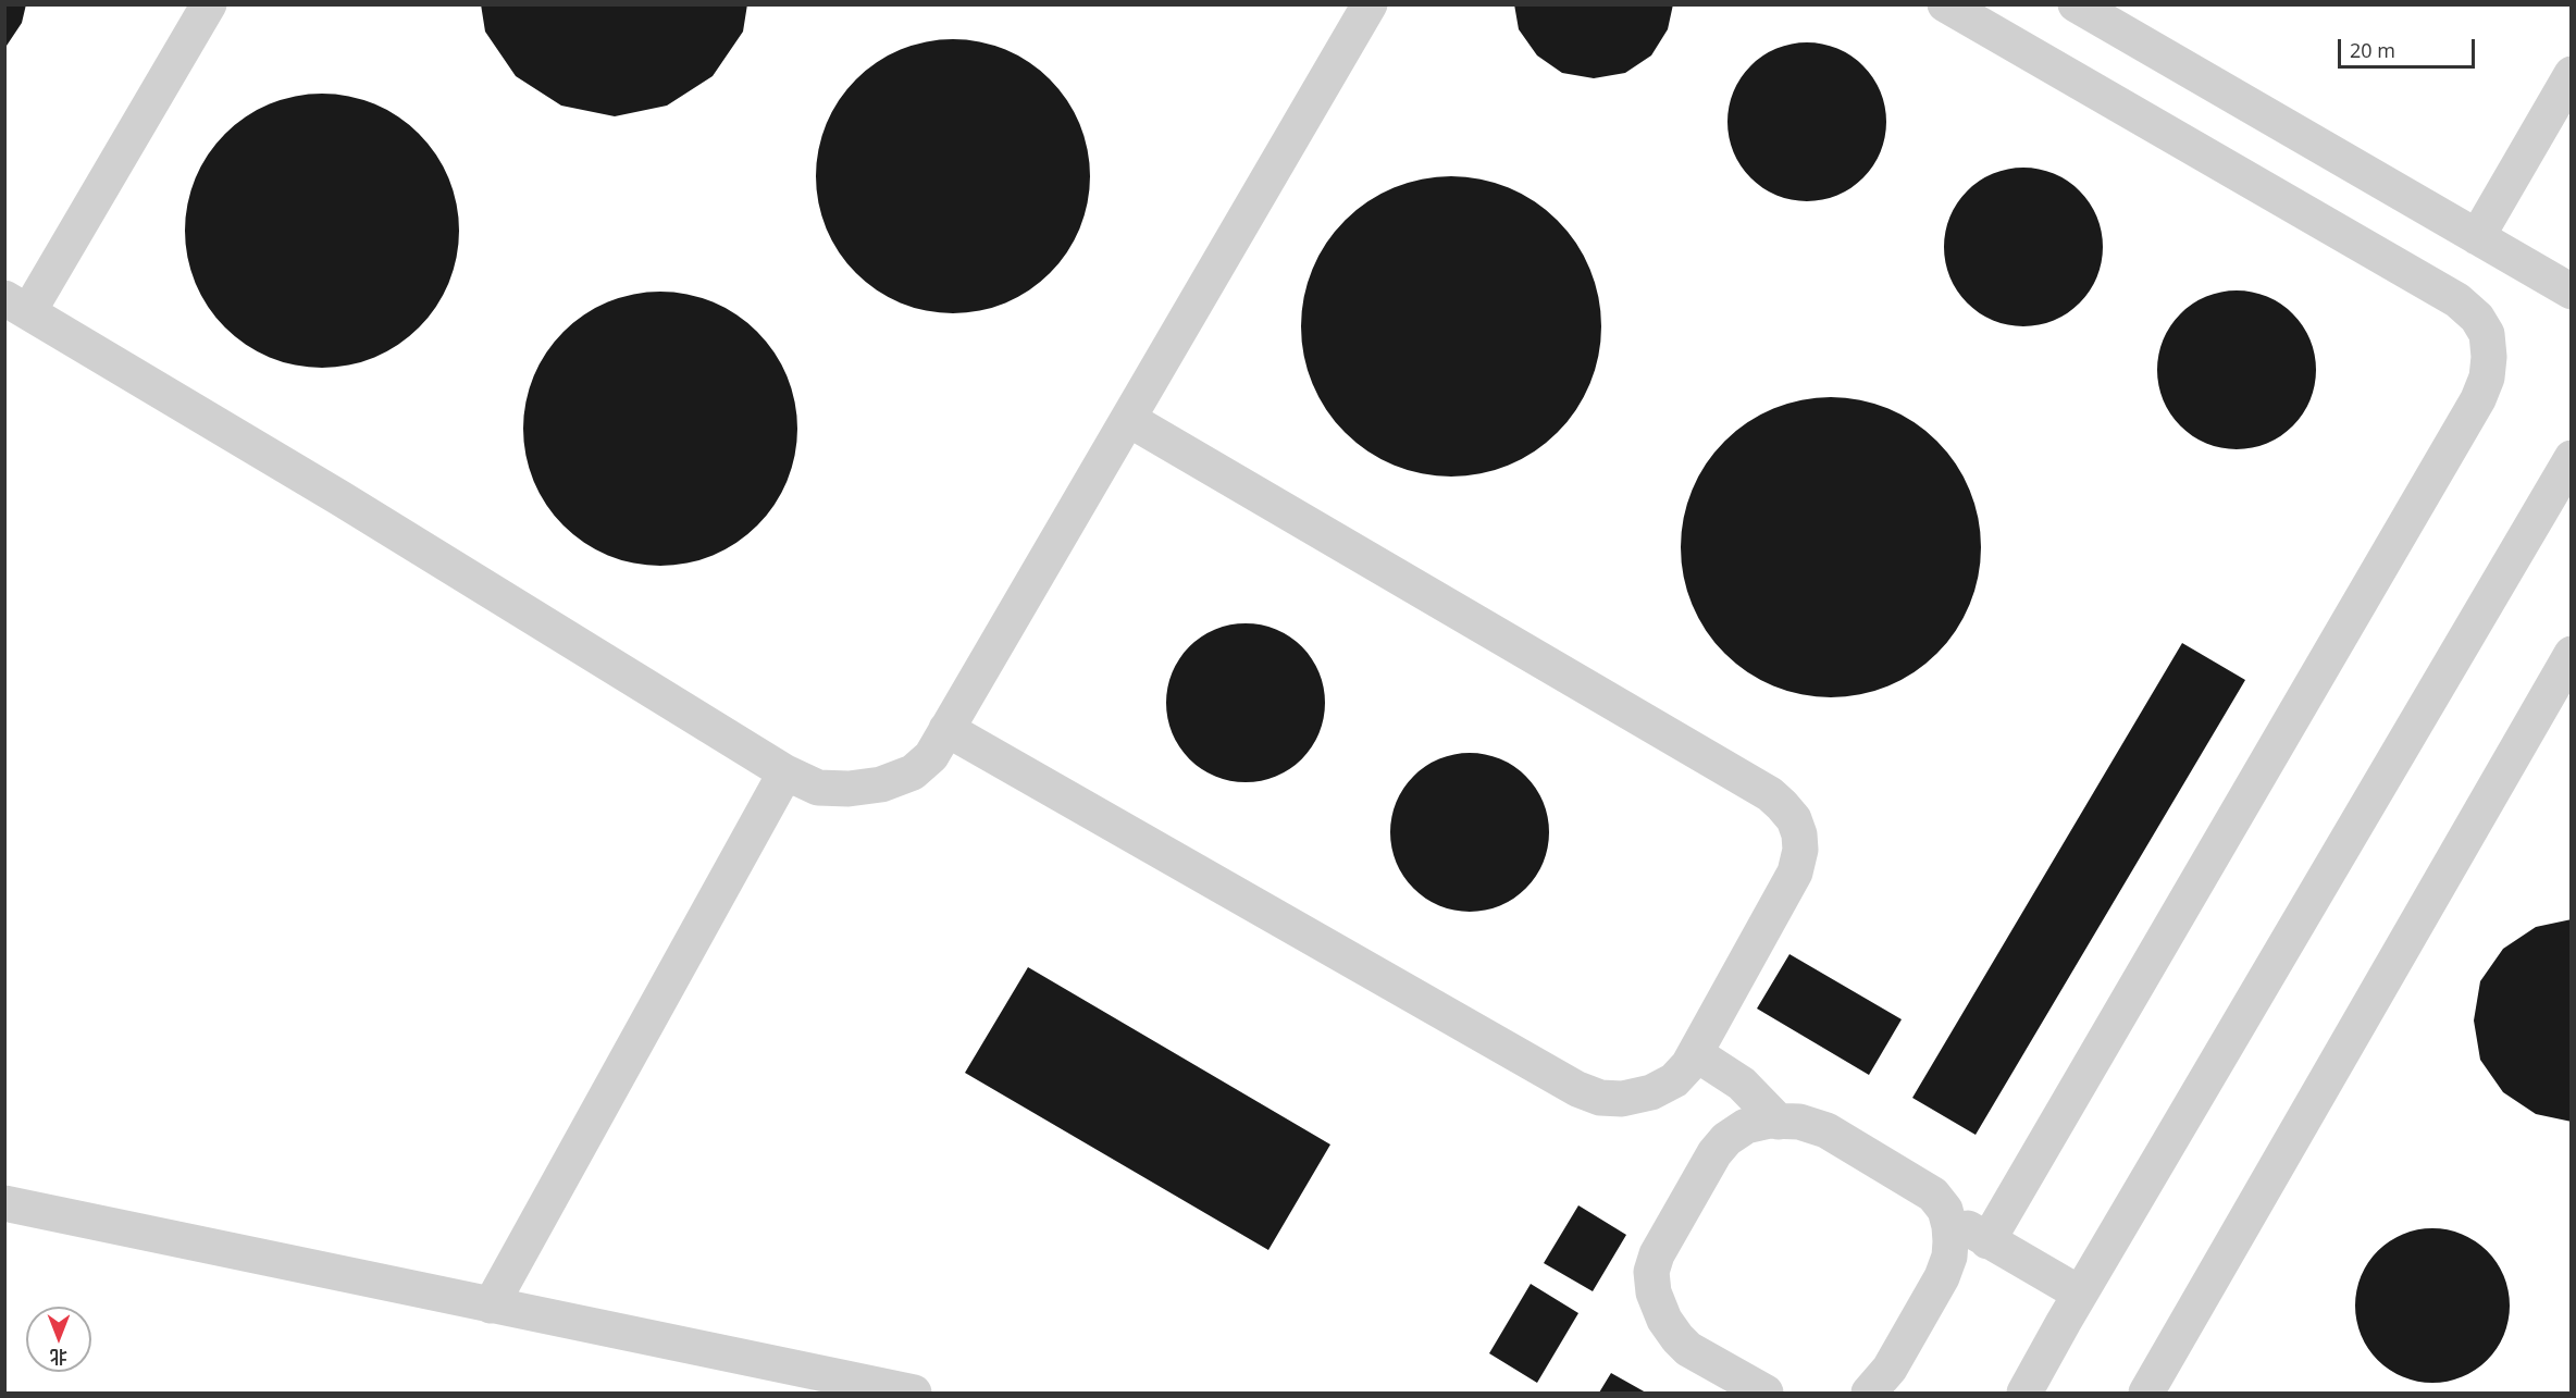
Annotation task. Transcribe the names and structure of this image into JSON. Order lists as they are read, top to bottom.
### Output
{
  "scale_bar": "20 m",
  "north": "bottom"
}
